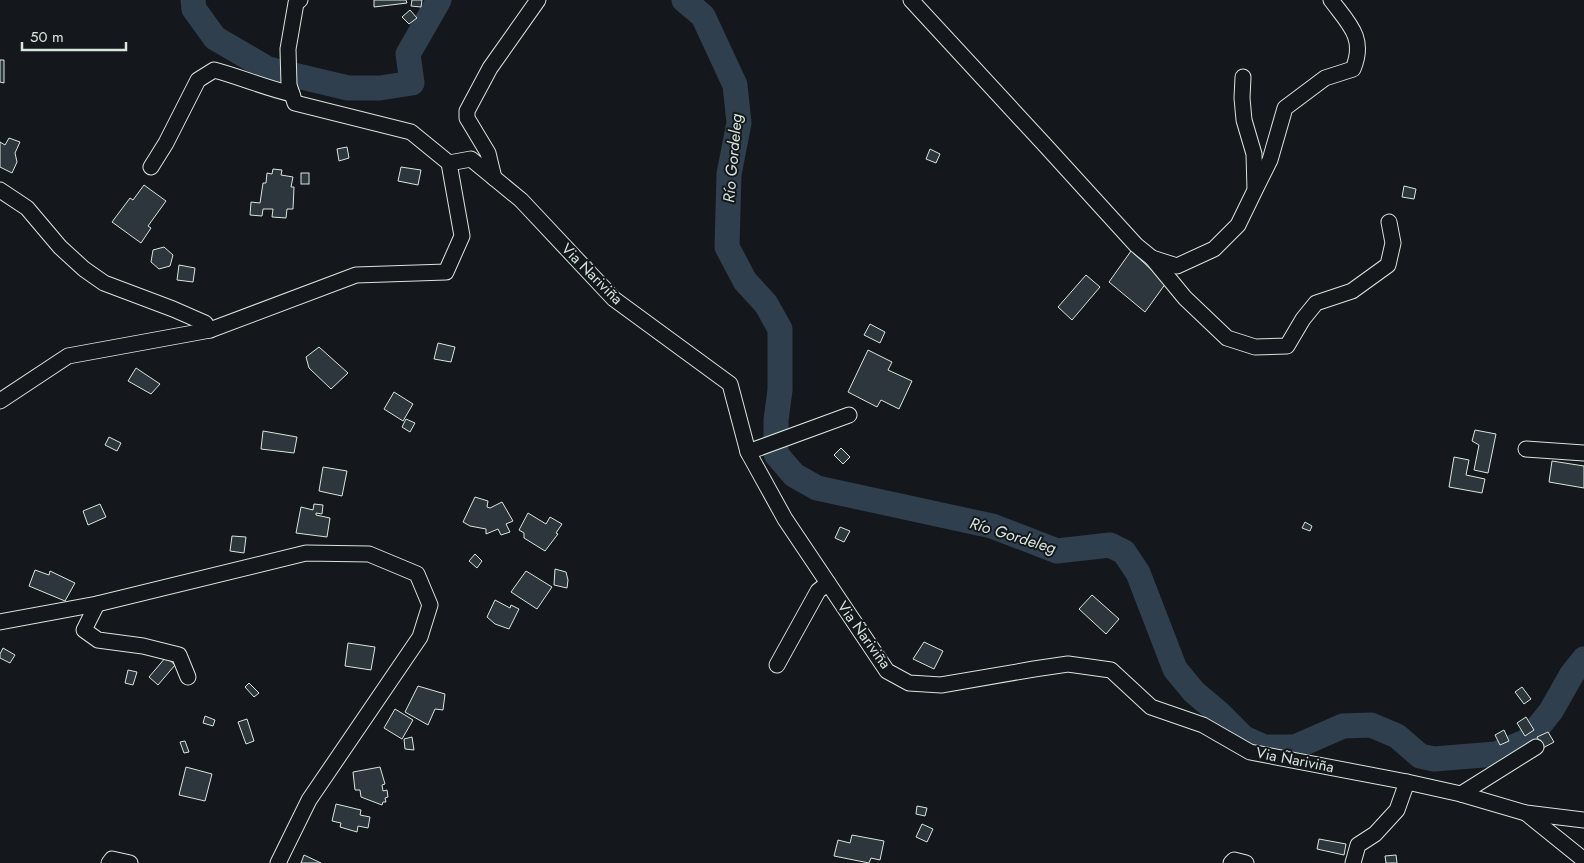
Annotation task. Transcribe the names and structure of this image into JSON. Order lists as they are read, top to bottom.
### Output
{
  "streets": {
    "street": ["Via Ñariviña"]
  },
  "water": ["Río Gordeleg"],
  "scale_bar": "50 m"
}
